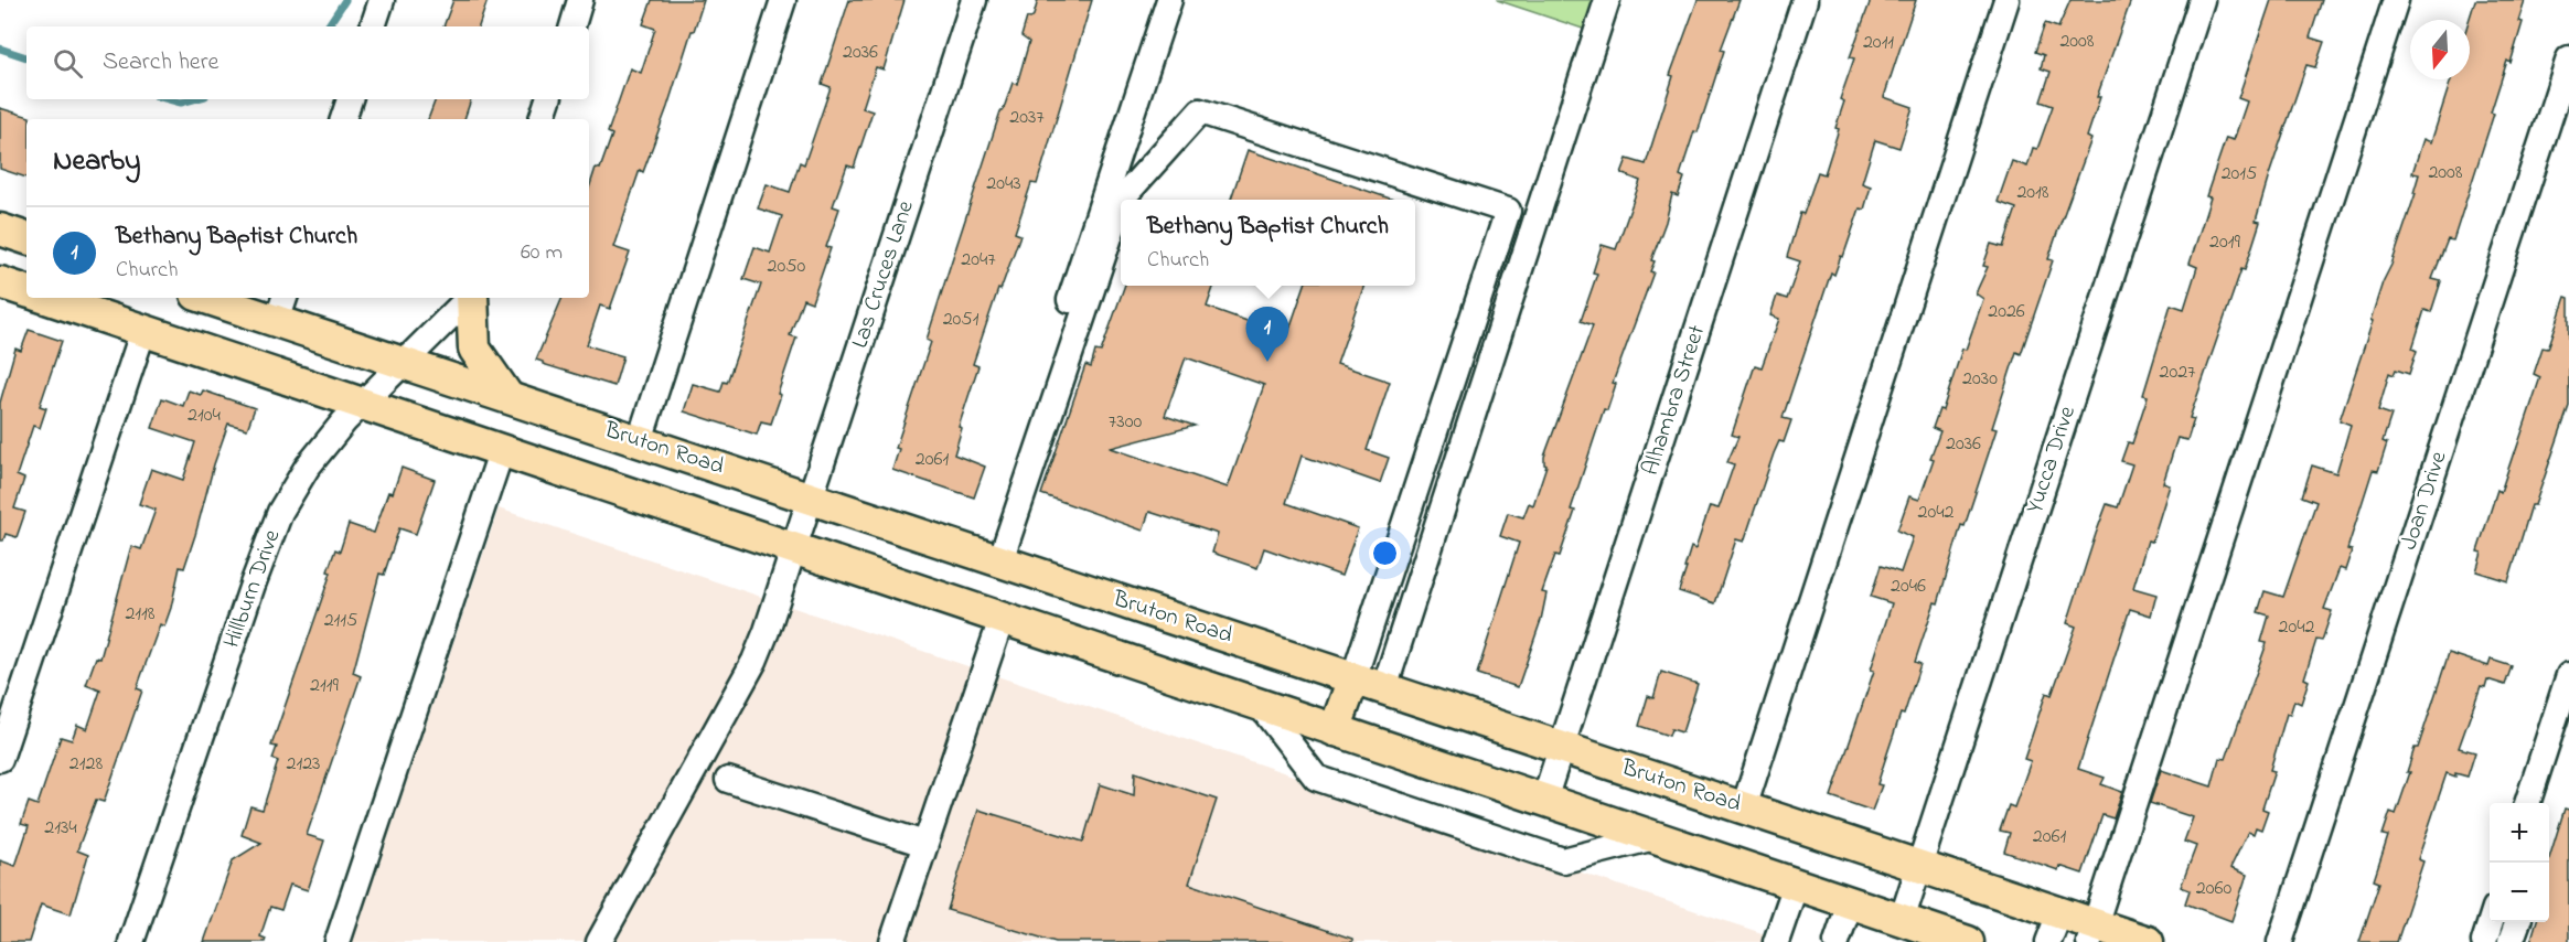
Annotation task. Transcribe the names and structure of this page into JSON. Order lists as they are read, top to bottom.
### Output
{
  "streets": {
    "main road": ["Bruton Road"],
    "street": [
      "Las Cruces Lane",
      "Alhambra Street",
      "Yucca Drive",
      "Joan Drive",
      "Hillburn Drive"
    ]
  },
  "crossings": [
    ["Las Cruces Lane", "Bruton Road"],
    ["Alhambra Street", "Bruton Road"],
    ["Bruton Road", "Yucca Drive"],
    ["Bruton Road", "Hillburn Drive"]
  ],
  "house_numbers": [
    "2008",
    "2011",
    "2036",
    "2037",
    "2008",
    "2015",
    "2043",
    "2018",
    "2019",
    "2047",
    "2050",
    "2026",
    "2051",
    "2027",
    "2030",
    "2104",
    "7300",
    "2036",
    "2061",
    "2042",
    "2046",
    "2118",
    "2115",
    "2042",
    "2119",
    "2128",
    "2123",
    "2134",
    "2061",
    "2060"
  ],
  "north": "bottom",
  "page": {
    "search": "Search here",
    "heading": "Nearby",
    "popup": ["Bethany Baptist Church", "Church"],
    "list": [
      {
        "mark": "1",
        "name": "Bethany Baptist Church",
        "note": "Church",
        "value": "60 m"
      }
    ],
    "pins": "1",
    "map_buttons": ["+", "−"]
  }
}
